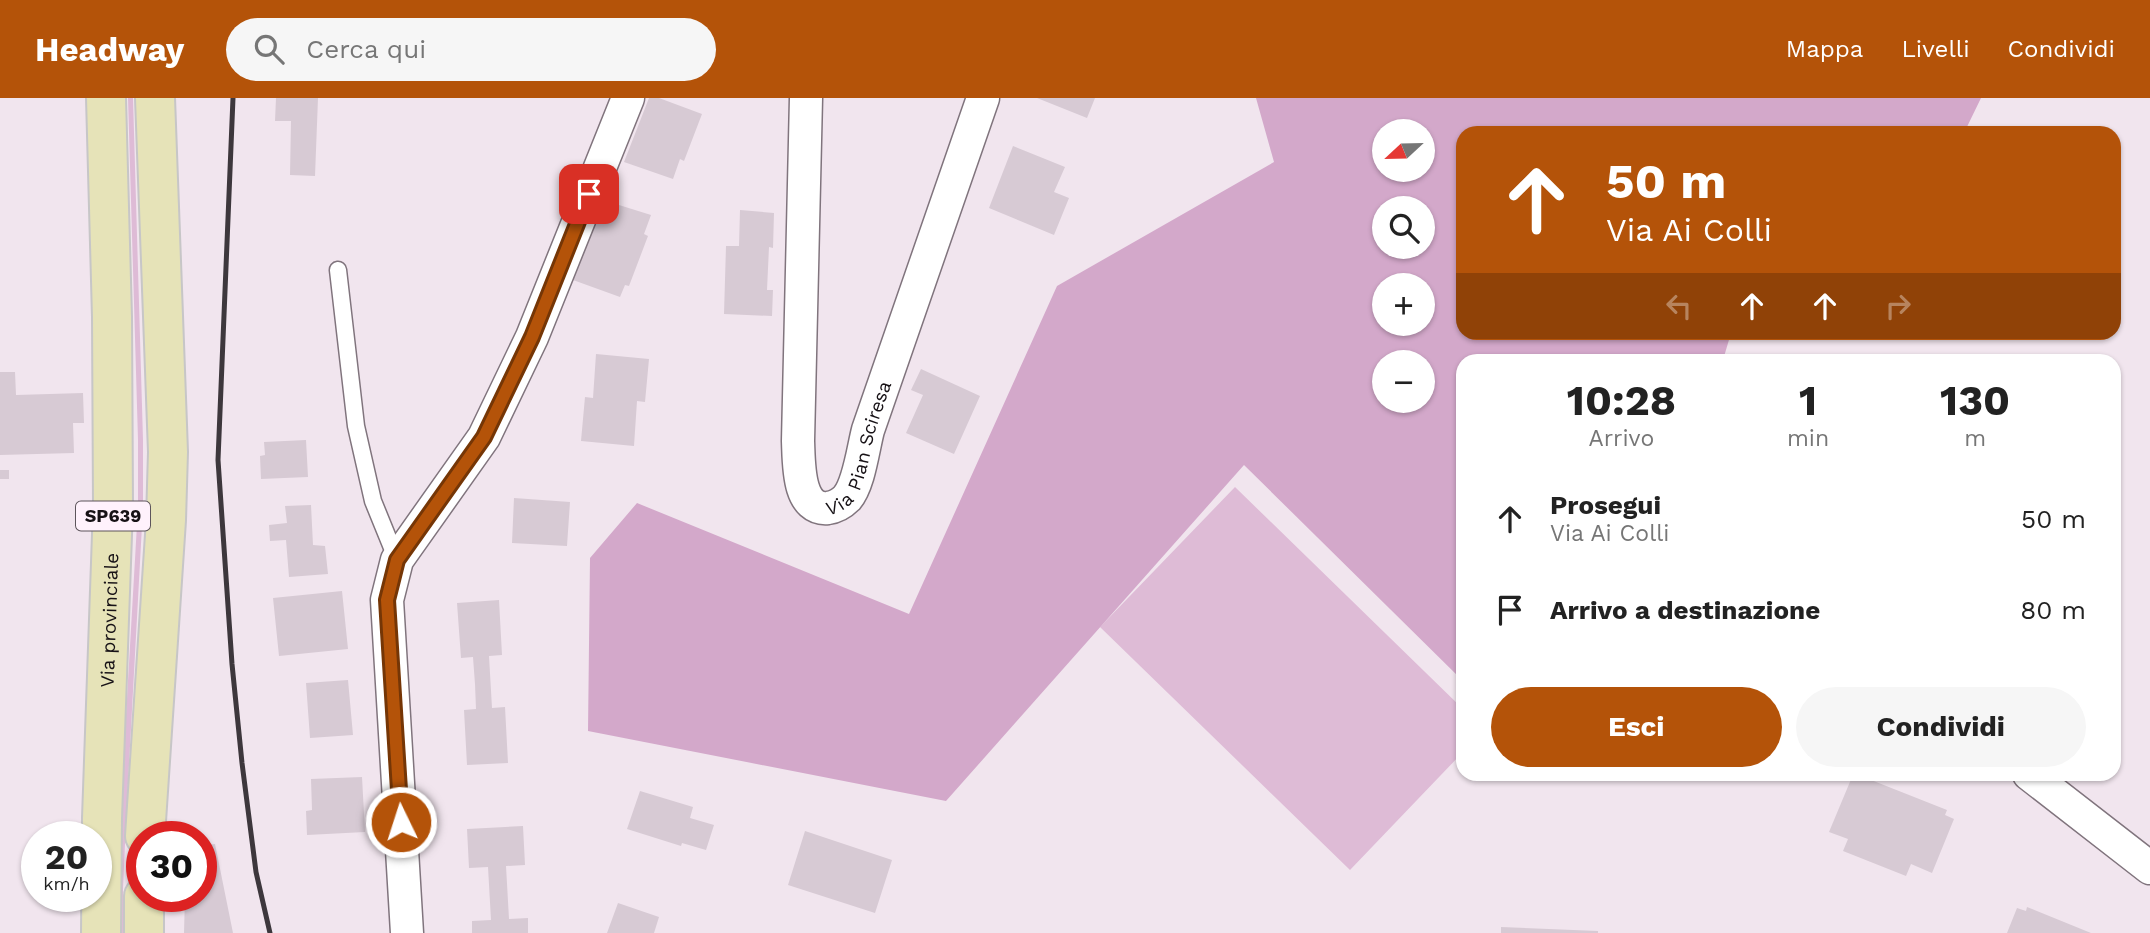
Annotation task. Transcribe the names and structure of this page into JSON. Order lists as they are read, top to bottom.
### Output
{
  "streets": {
    "main road": ["SP639", "Via provinciale"],
    "street": ["Via Pian Sciresa"]
  },
  "north": "left",
  "page": {
    "header": "Headway",
    "search": "Cerca qui",
    "nav": ["Mappa", "Livelli", "Condividi"],
    "map_buttons": ["+", "−"],
    "turn": ["50 m", "Via Ai Colli"],
    "eta": [
      "10:28",
      "Arrivo",
      "1",
      "min",
      "130",
      "m"
    ],
    "list": [
      {
        "name": "Prosegui",
        "note": "Via Ai Colli",
        "value": "50 m"
      },
      {
        "name": "Arrivo a destinazione",
        "value": "80 m"
      }
    ],
    "buttons": ["Esci", "Condividi"],
    "speed": "20 km/h",
    "limit": "30"
  }
}
